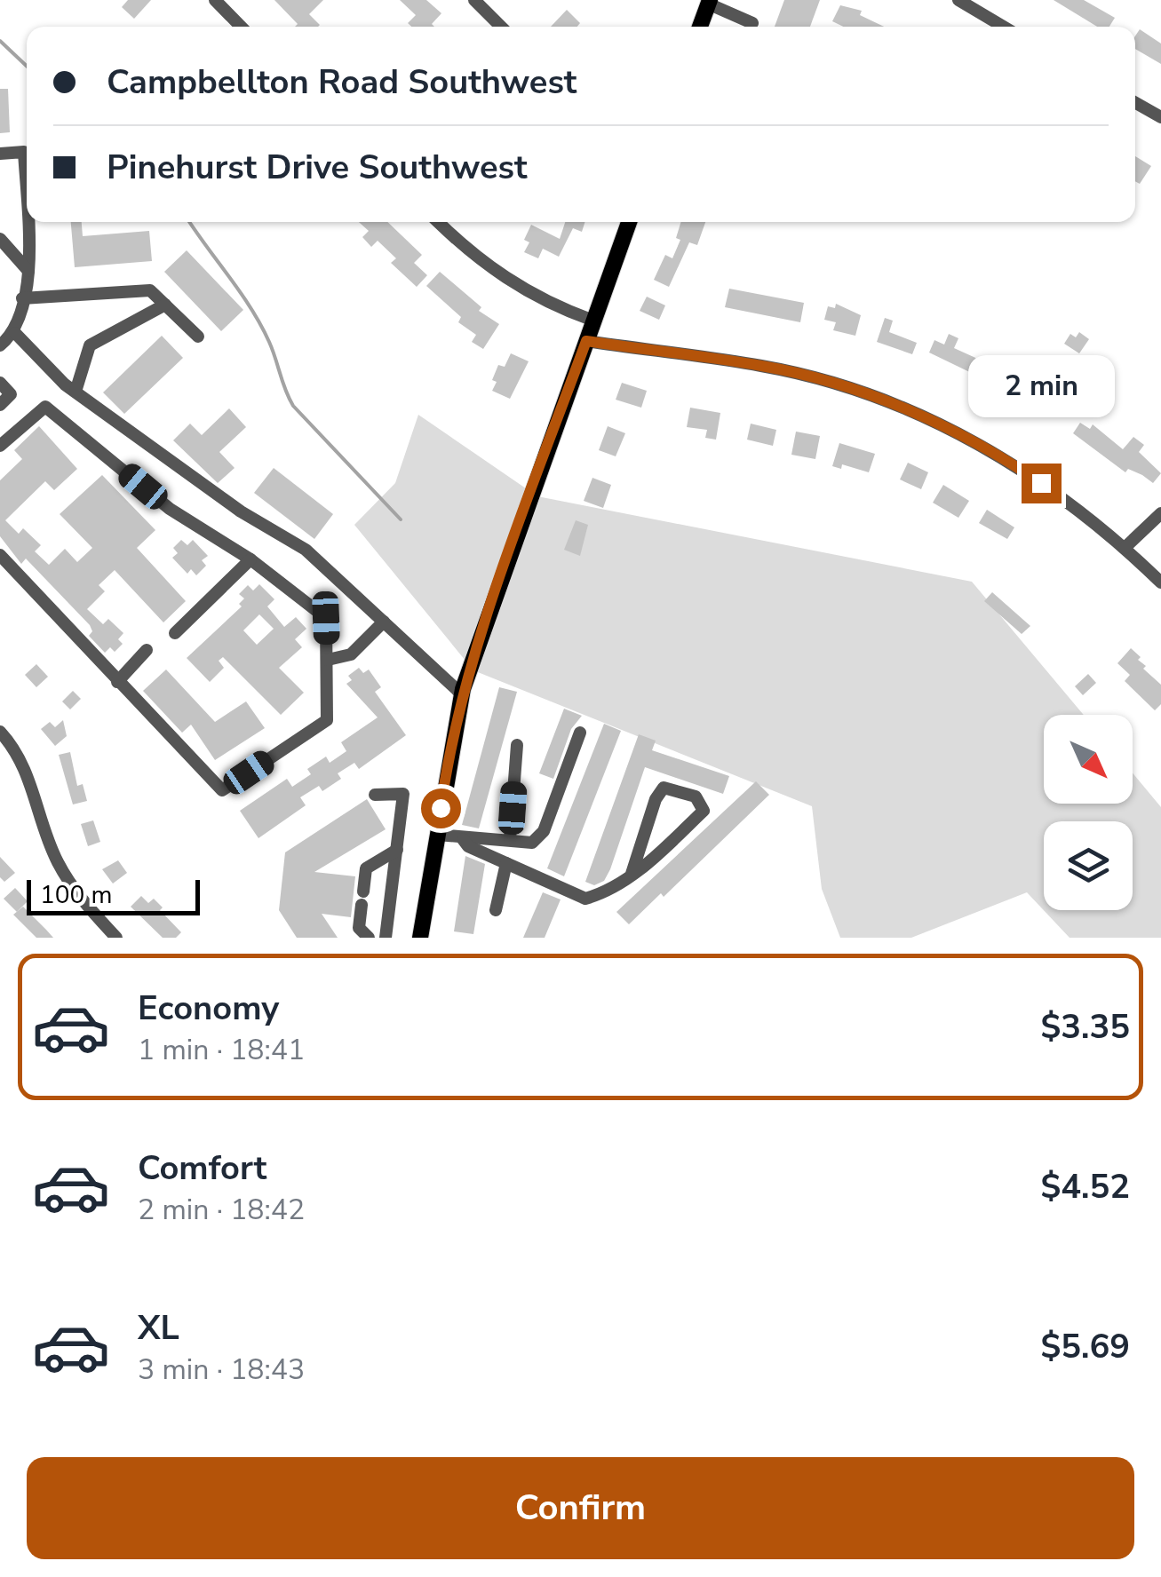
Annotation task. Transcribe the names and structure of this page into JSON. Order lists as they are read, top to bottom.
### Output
{
  "scale_bar": "100 m",
  "north": "bottom right",
  "page": {
    "banner": ["Campbellton Road Southwest", "Pinehurst Drive Southwest"],
    "bubble": "2 min",
    "scale": "100 m",
    "list": [
      {
        "name": "Economy",
        "note": "1 min · 18:41",
        "value": "$3.35"
      },
      {
        "name": "Comfort",
        "note": "2 min · 18:42",
        "value": "$4.52"
      },
      {
        "name": "XL",
        "note": "3 min · 18:43",
        "value": "$5.69"
      }
    ],
    "buttons": "Confirm"
  }
}
